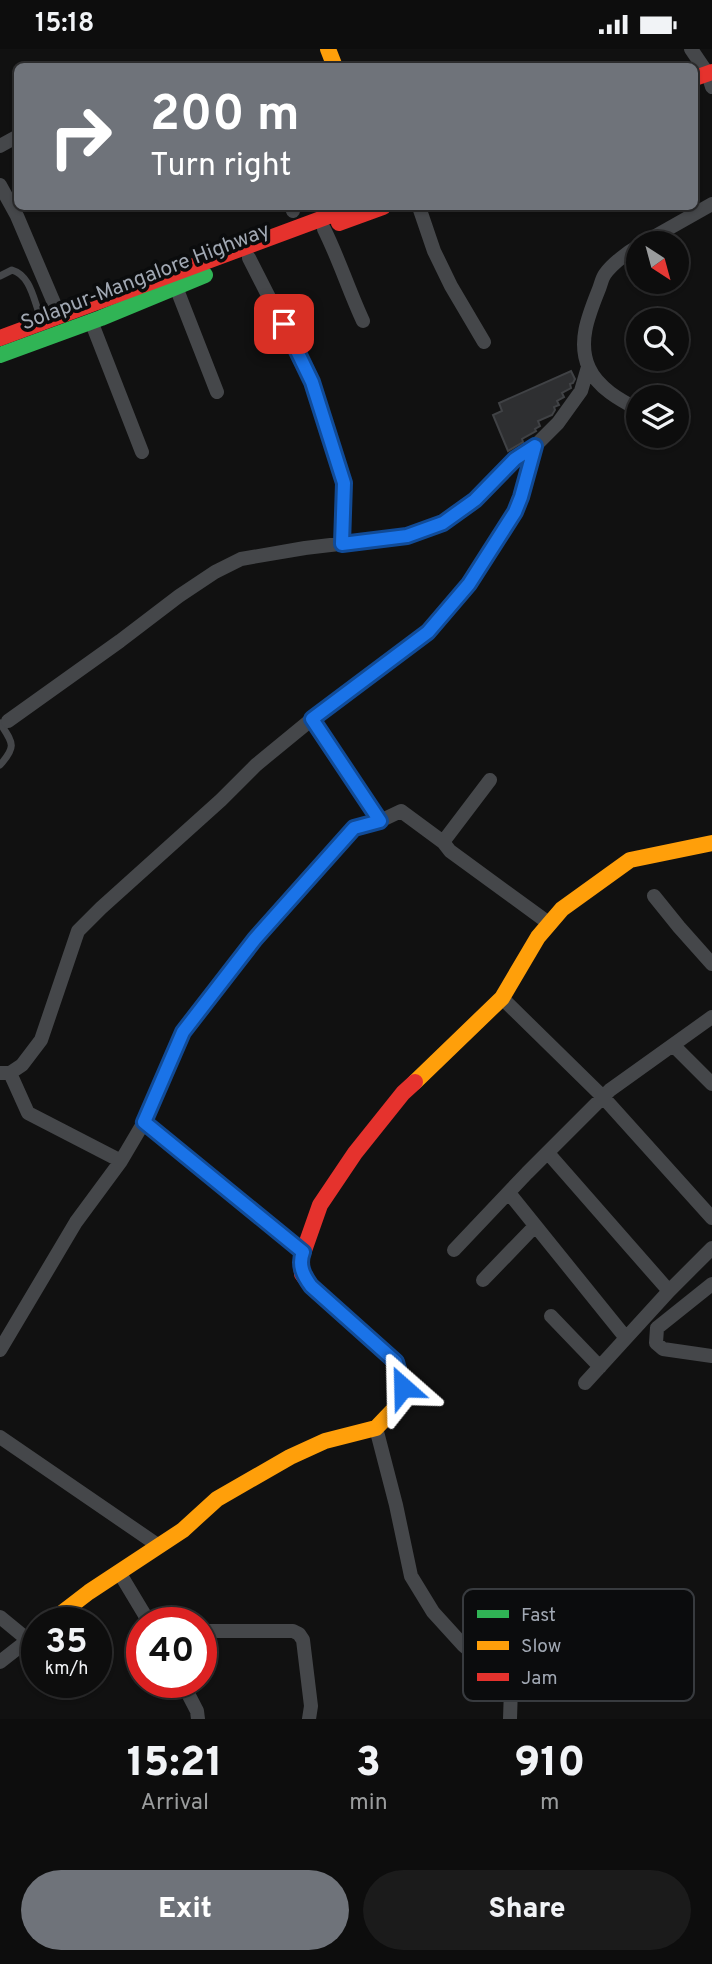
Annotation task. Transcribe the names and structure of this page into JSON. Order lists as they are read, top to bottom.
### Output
{
  "streets": {
    "main road": ["Solapur-Mangalore Highway"]
  },
  "legend": ["Fast", "Slow", "Jam"],
  "north": "bottom right",
  "page": {
    "status": "15:18",
    "turn": ["200 m", "Turn right"],
    "speed": "35 km/h",
    "limit": "40",
    "eta": [
      "15:21",
      "Arrival",
      "3",
      "min",
      "910",
      "m"
    ],
    "buttons": ["Exit", "Share"]
  }
}
